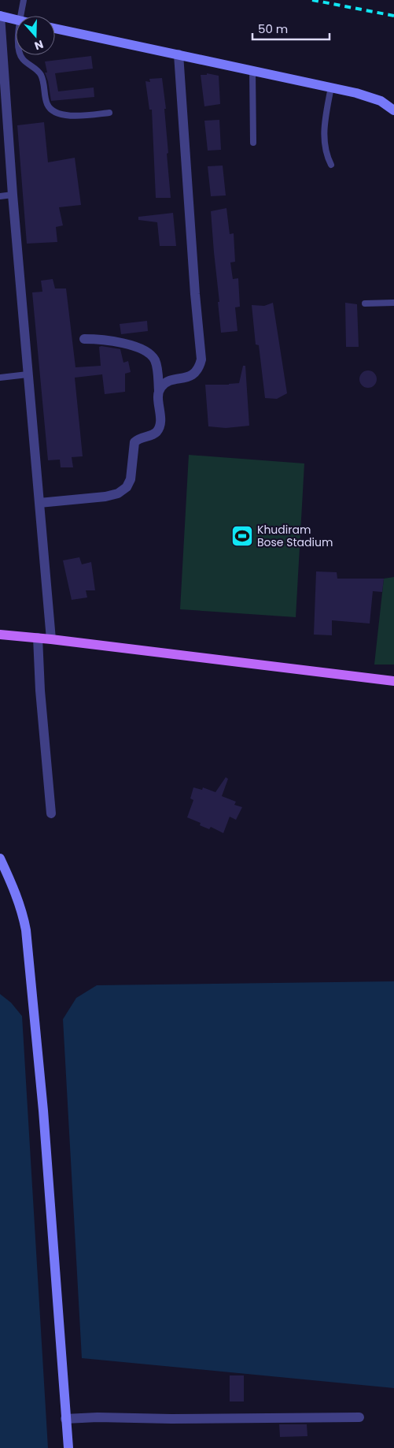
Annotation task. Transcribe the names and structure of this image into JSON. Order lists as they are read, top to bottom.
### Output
{
  "places": {
    "sports": ["Khudiram Bose Stadium"]
  },
  "scale_bar": "50 m",
  "north": "bottom"
}
